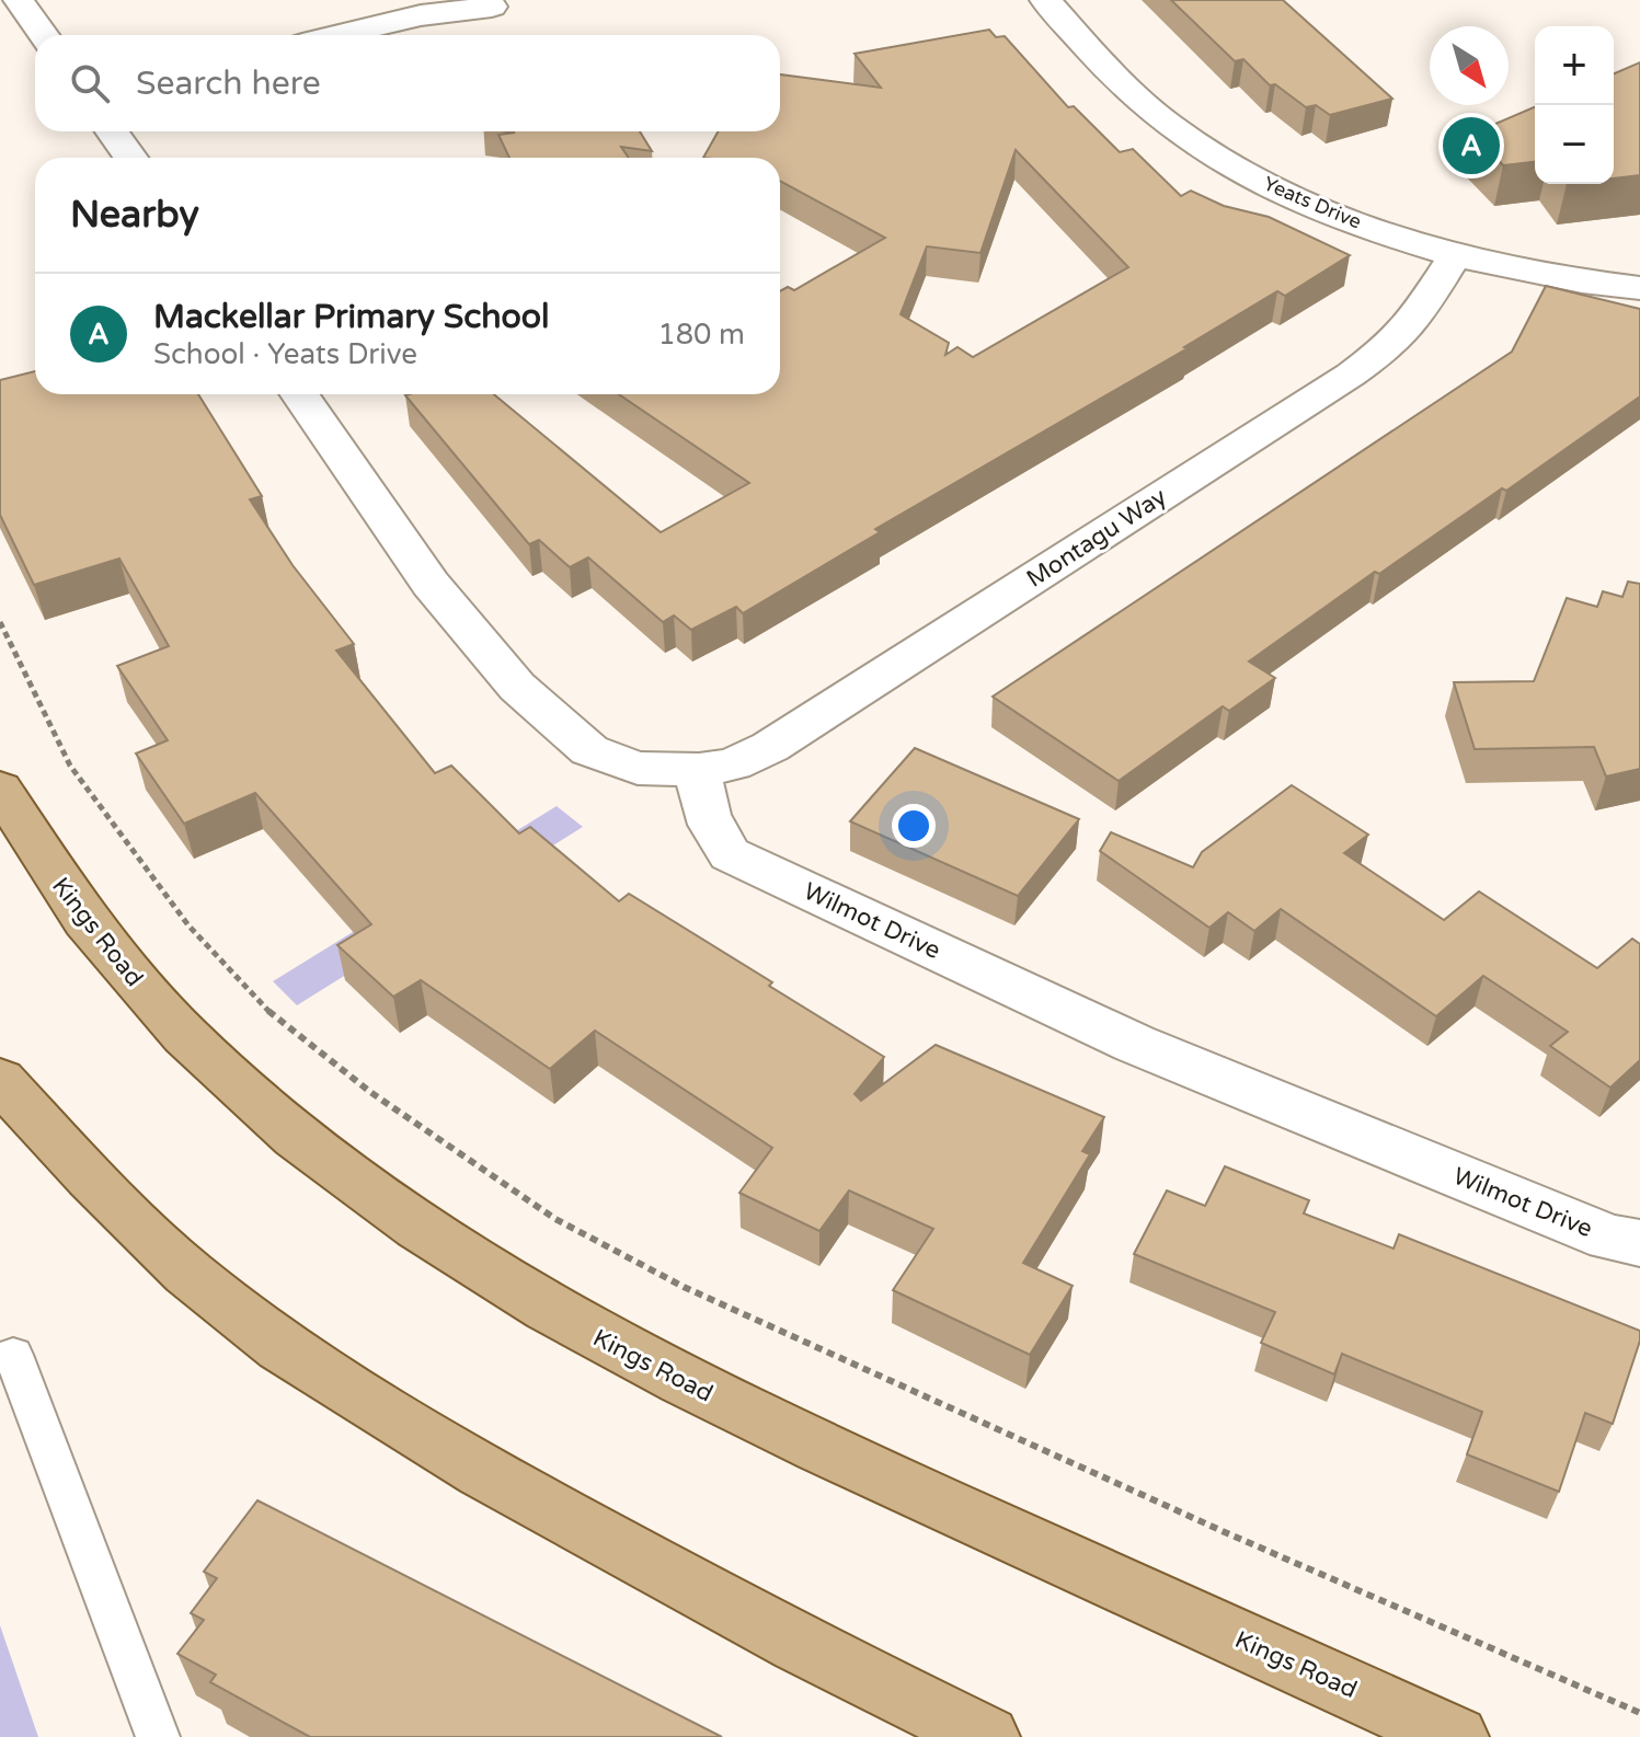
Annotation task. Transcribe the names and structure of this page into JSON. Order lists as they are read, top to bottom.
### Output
{
  "streets": {
    "main road": ["Kings Road"],
    "street": ["Yeats Drive", "Montagu Way", "Wilmot Drive"]
  },
  "crossings": [
    ["Yeats Drive", "Montagu Way"],
    ["Montagu Way", "Wilmot Drive"]
  ],
  "north": "bottom right",
  "page": {
    "map_buttons": ["+", "−"],
    "search": "Search here",
    "pins": "A",
    "heading": "Nearby",
    "list": [
      {
        "mark": "A",
        "name": "Mackellar Primary School",
        "note": "School · Yeats Drive",
        "value": "180 m"
      }
    ]
  }
}
